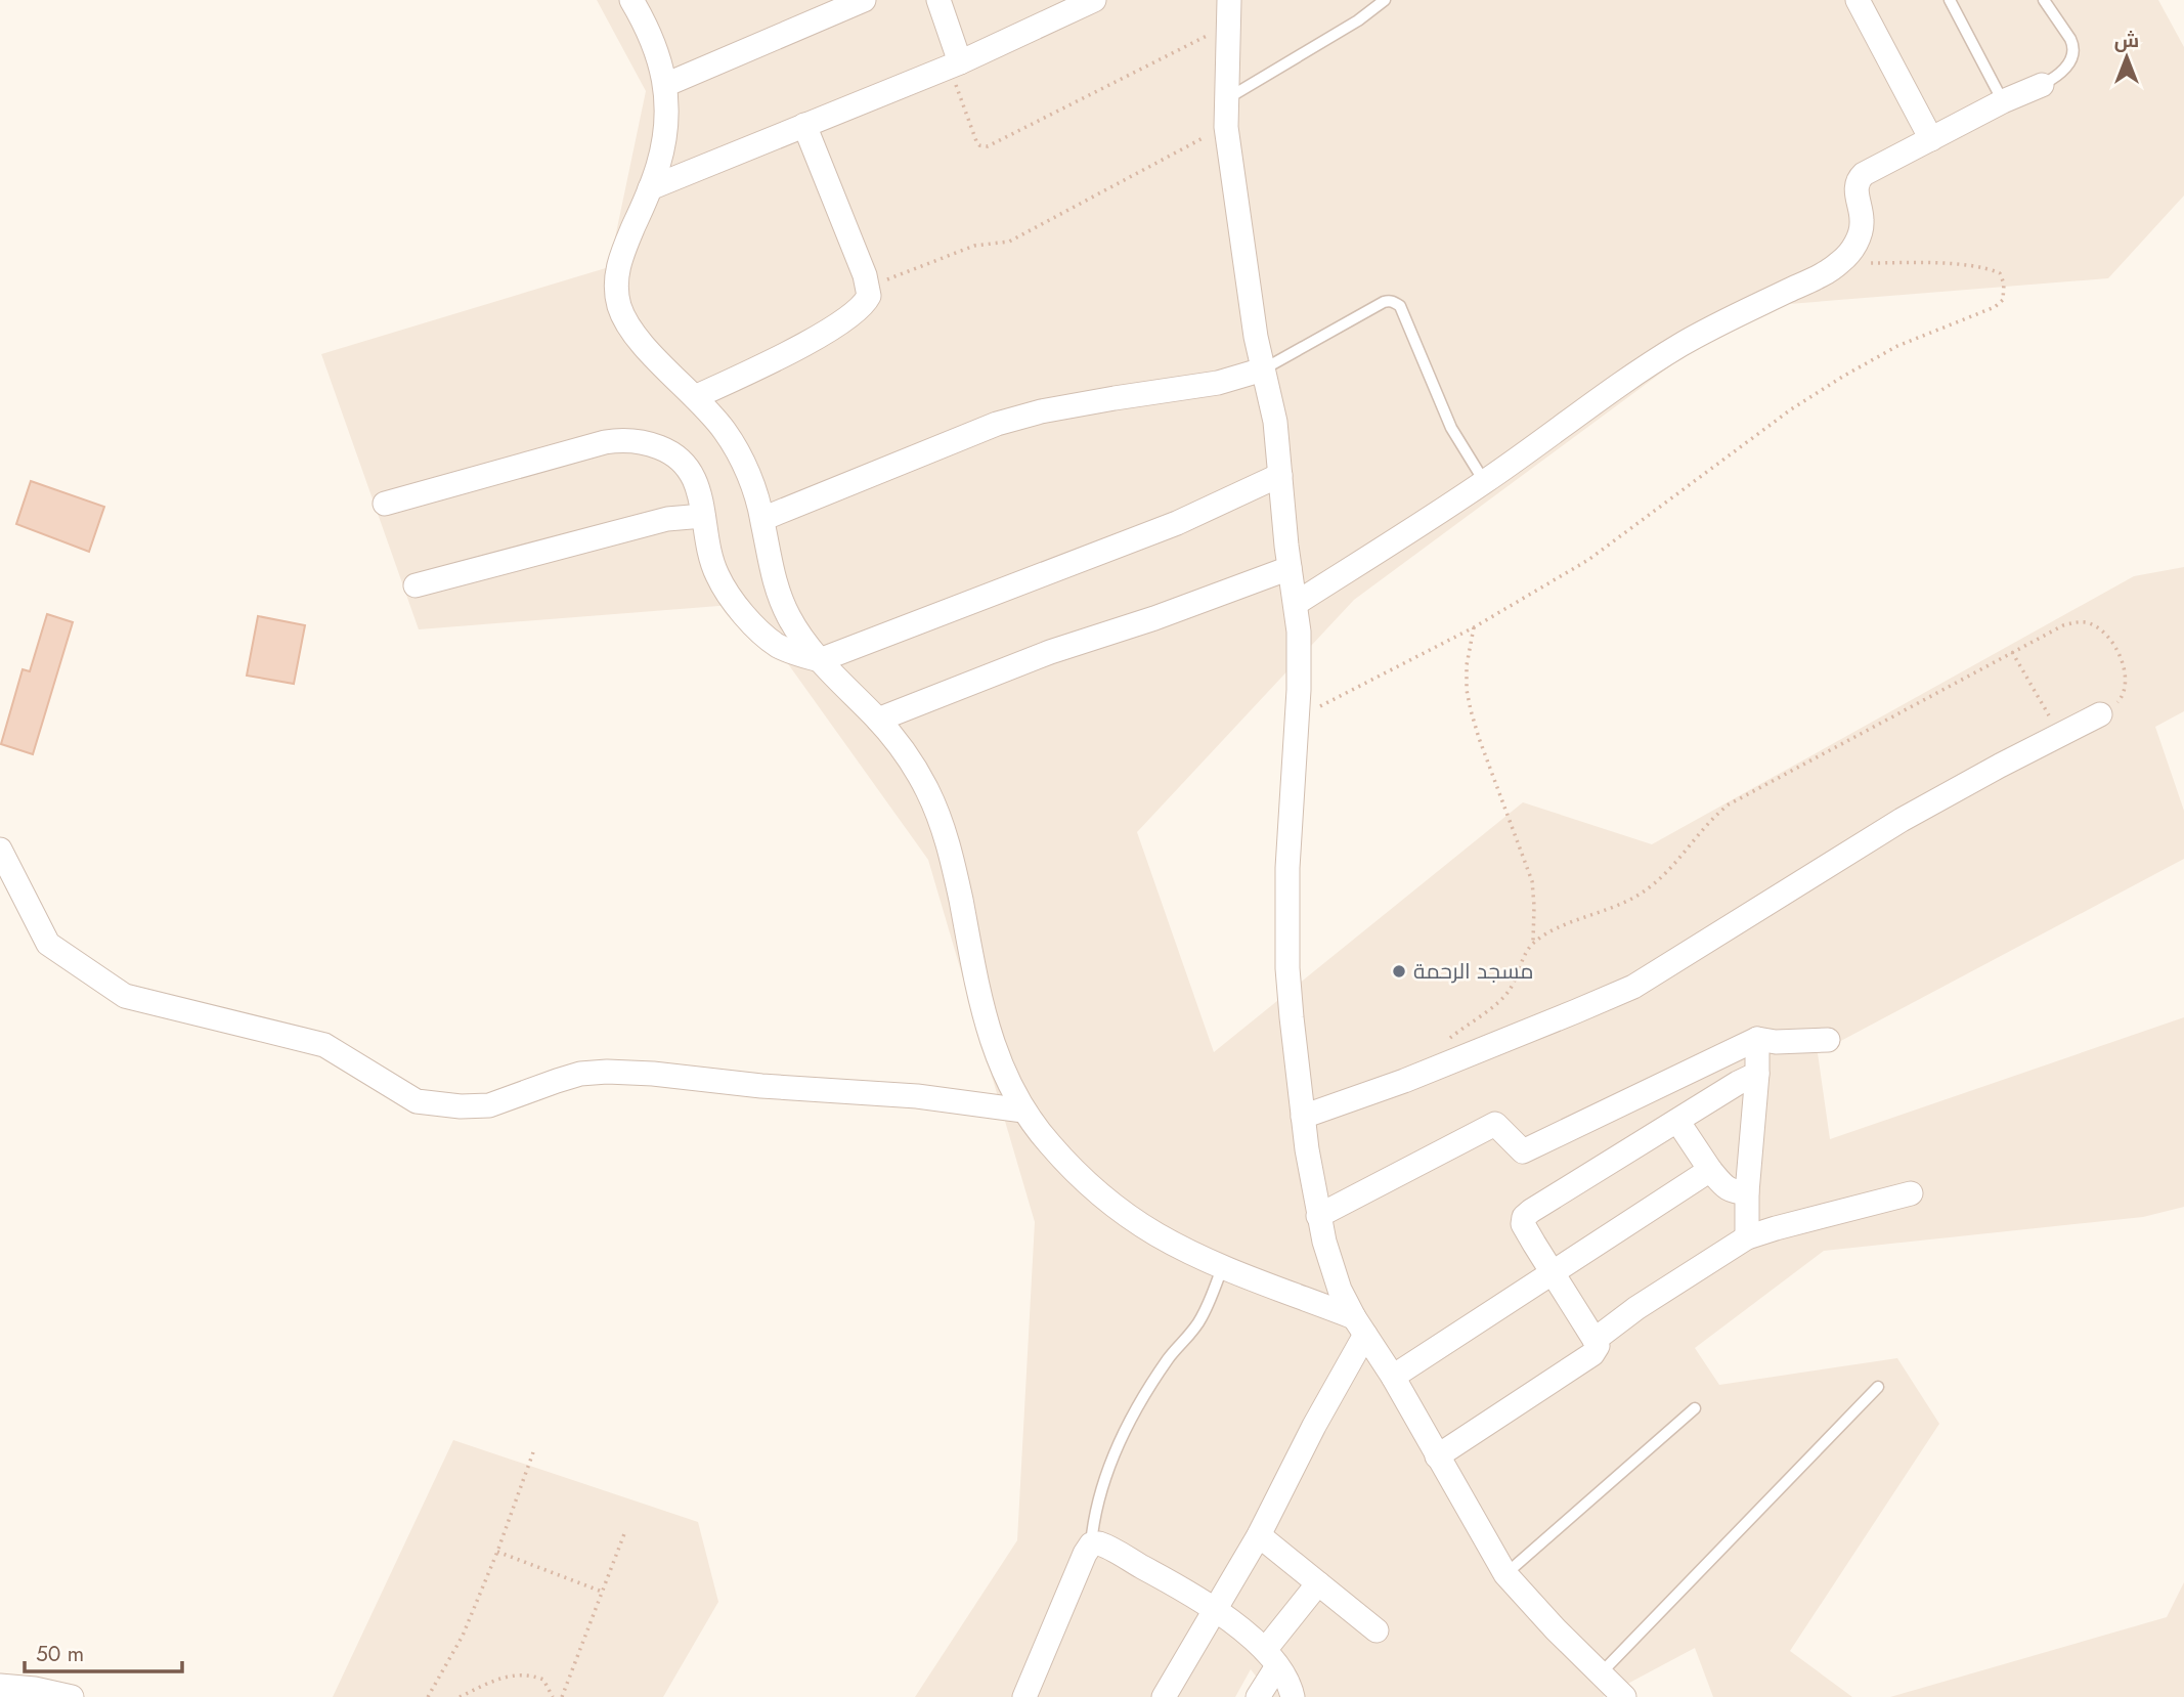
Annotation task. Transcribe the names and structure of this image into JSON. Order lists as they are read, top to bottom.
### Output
{
  "places": ["مسجد الرحمة"],
  "scale_bar": "50 m",
  "north": "top"
}
